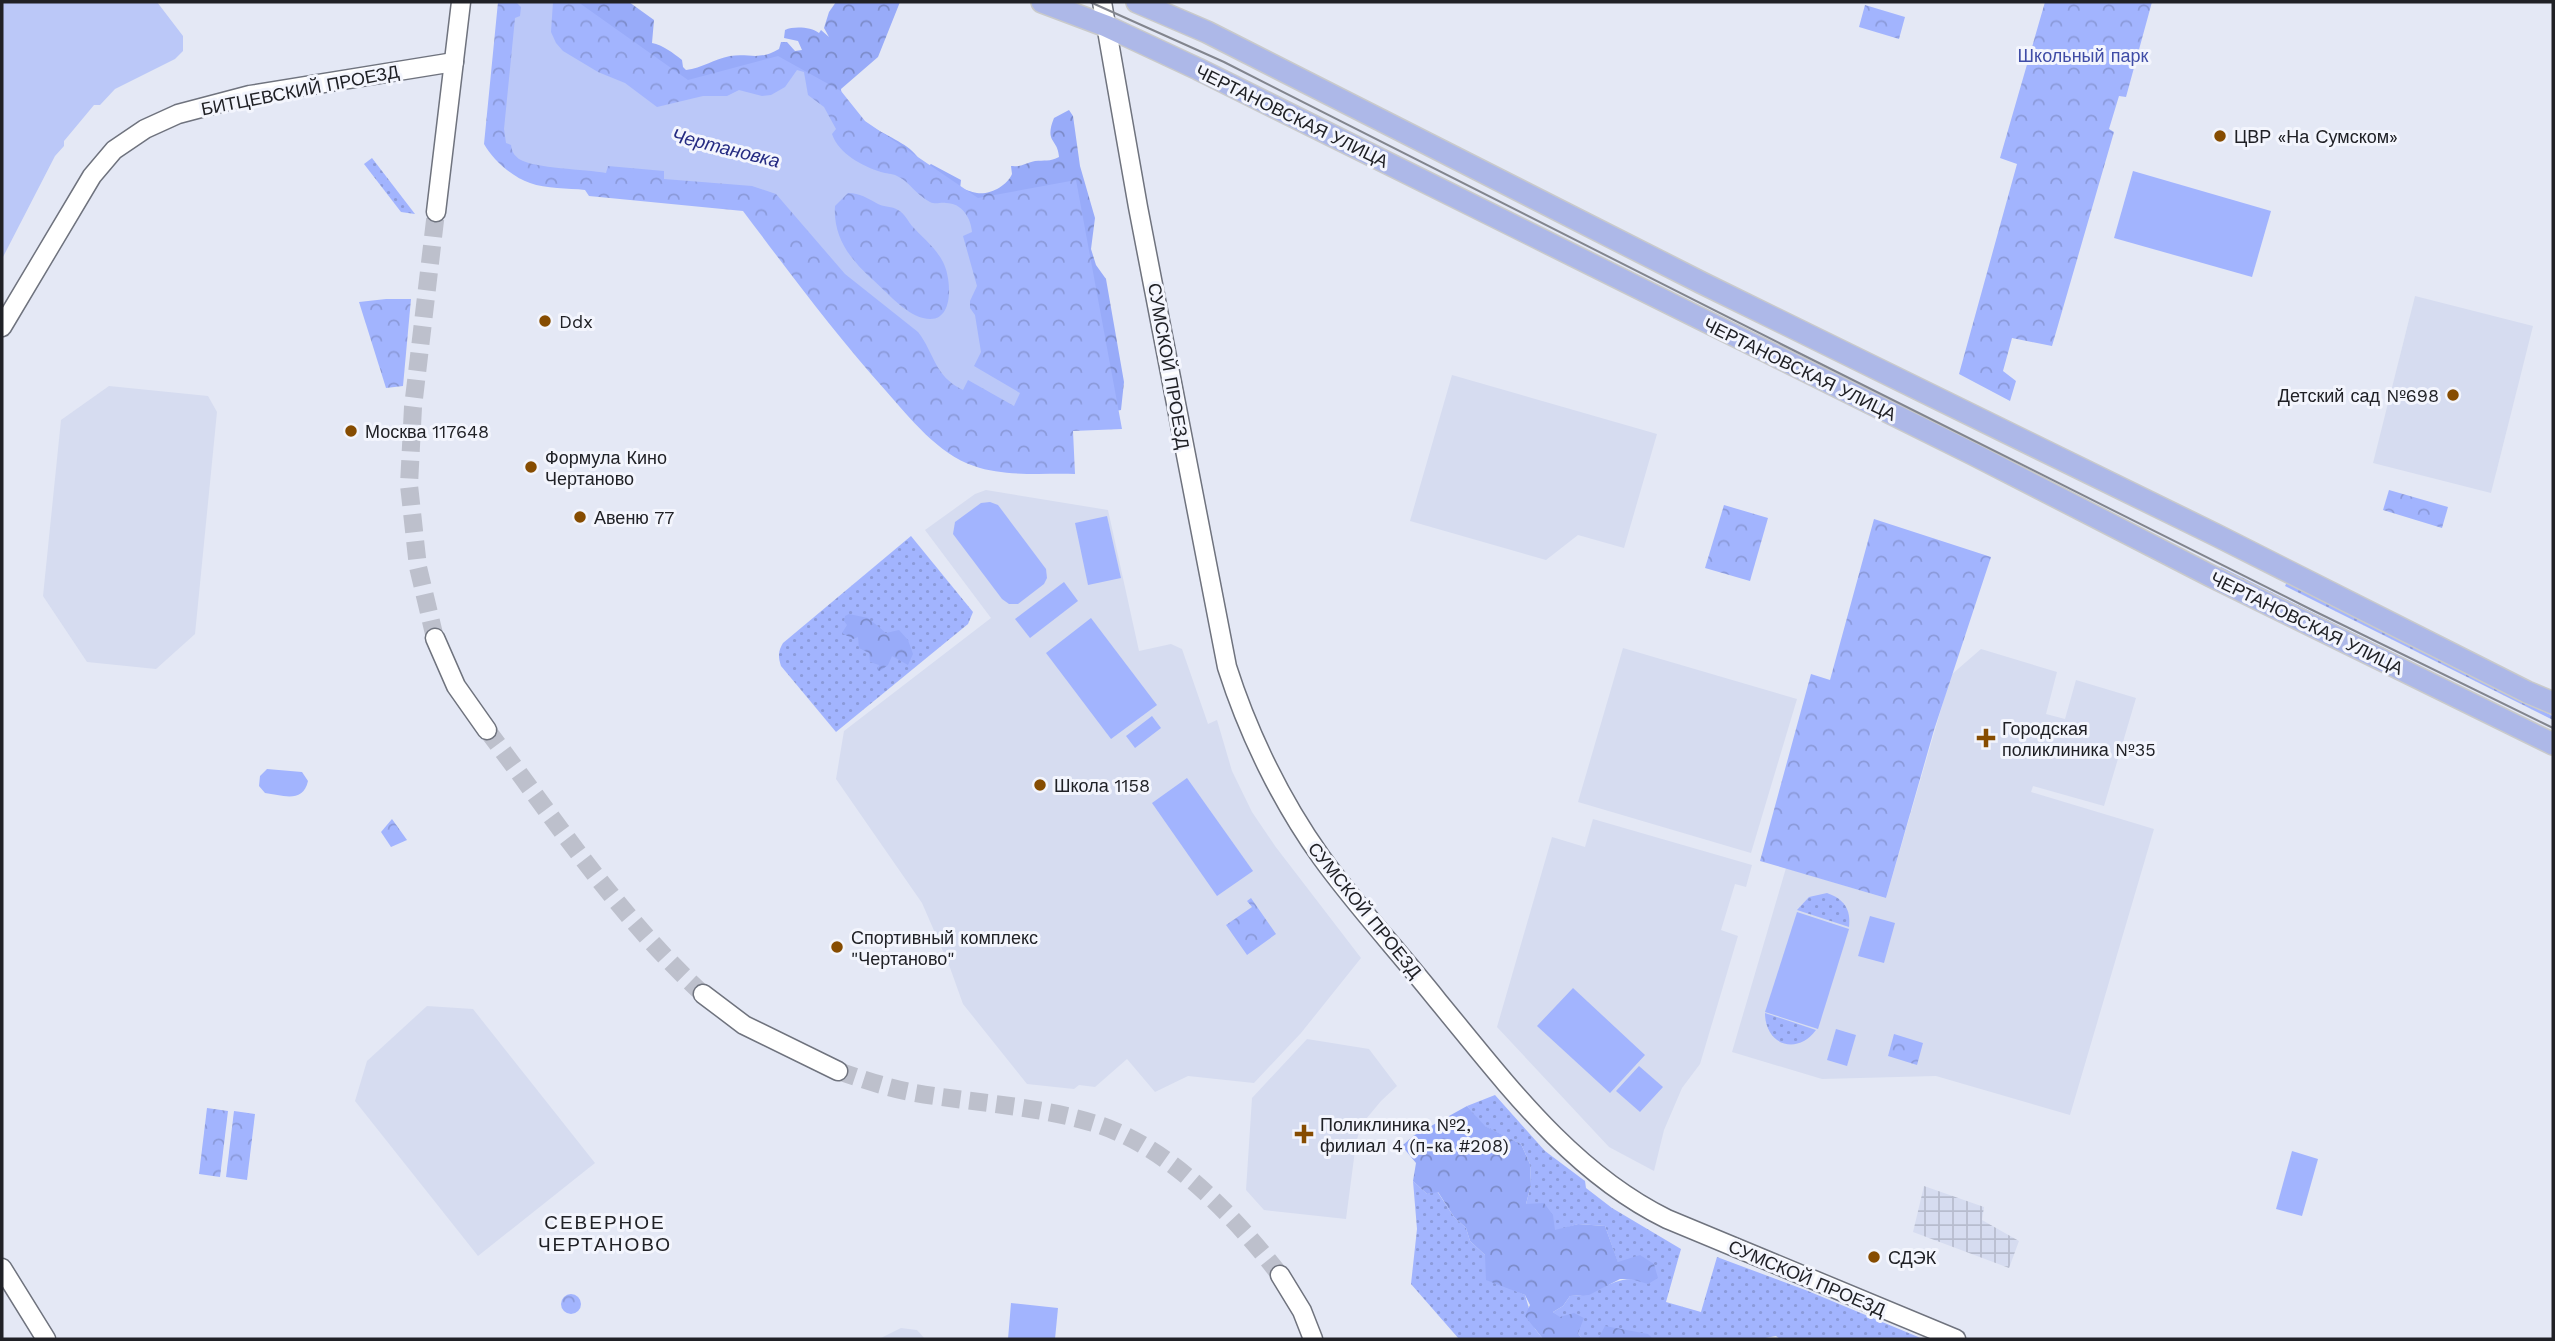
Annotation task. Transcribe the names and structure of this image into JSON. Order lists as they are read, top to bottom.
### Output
{
  "streets": {
    "main road": ["ЧЕРТАНОВСКАЯ УЛИЦА"],
    "street": ["БИТЦЕВСКИЙ ПРОЕЗД", "СУМСКОЙ ПРОЕЗД"]
  },
  "crossings": [
    ["ЧЕРТАНОВСКАЯ УЛИЦА", "СУМСКОЙ ПРОЕЗД"]
  ],
  "districts": ["СЕВЕРНОЕ ЧЕРТАНОВО"],
  "water": ["Чертановка"],
  "parks": ["Школьный парк"],
  "places": {
    "other": [
      "ЦВР «На Сумском»",
      "Ddx",
      "Детский сад №698",
      "Москва 117648",
      "Формула Кино Чертаново",
      "Авеню 77",
      "Школа 1158",
      "Спортивный комплекс \"Чертаново\"",
      "СДЭК"
    ],
    "health": ["Городская поликлиника №35", "Поликлиника №2, филиал 4 (п-ка #208)"]
  }
}
